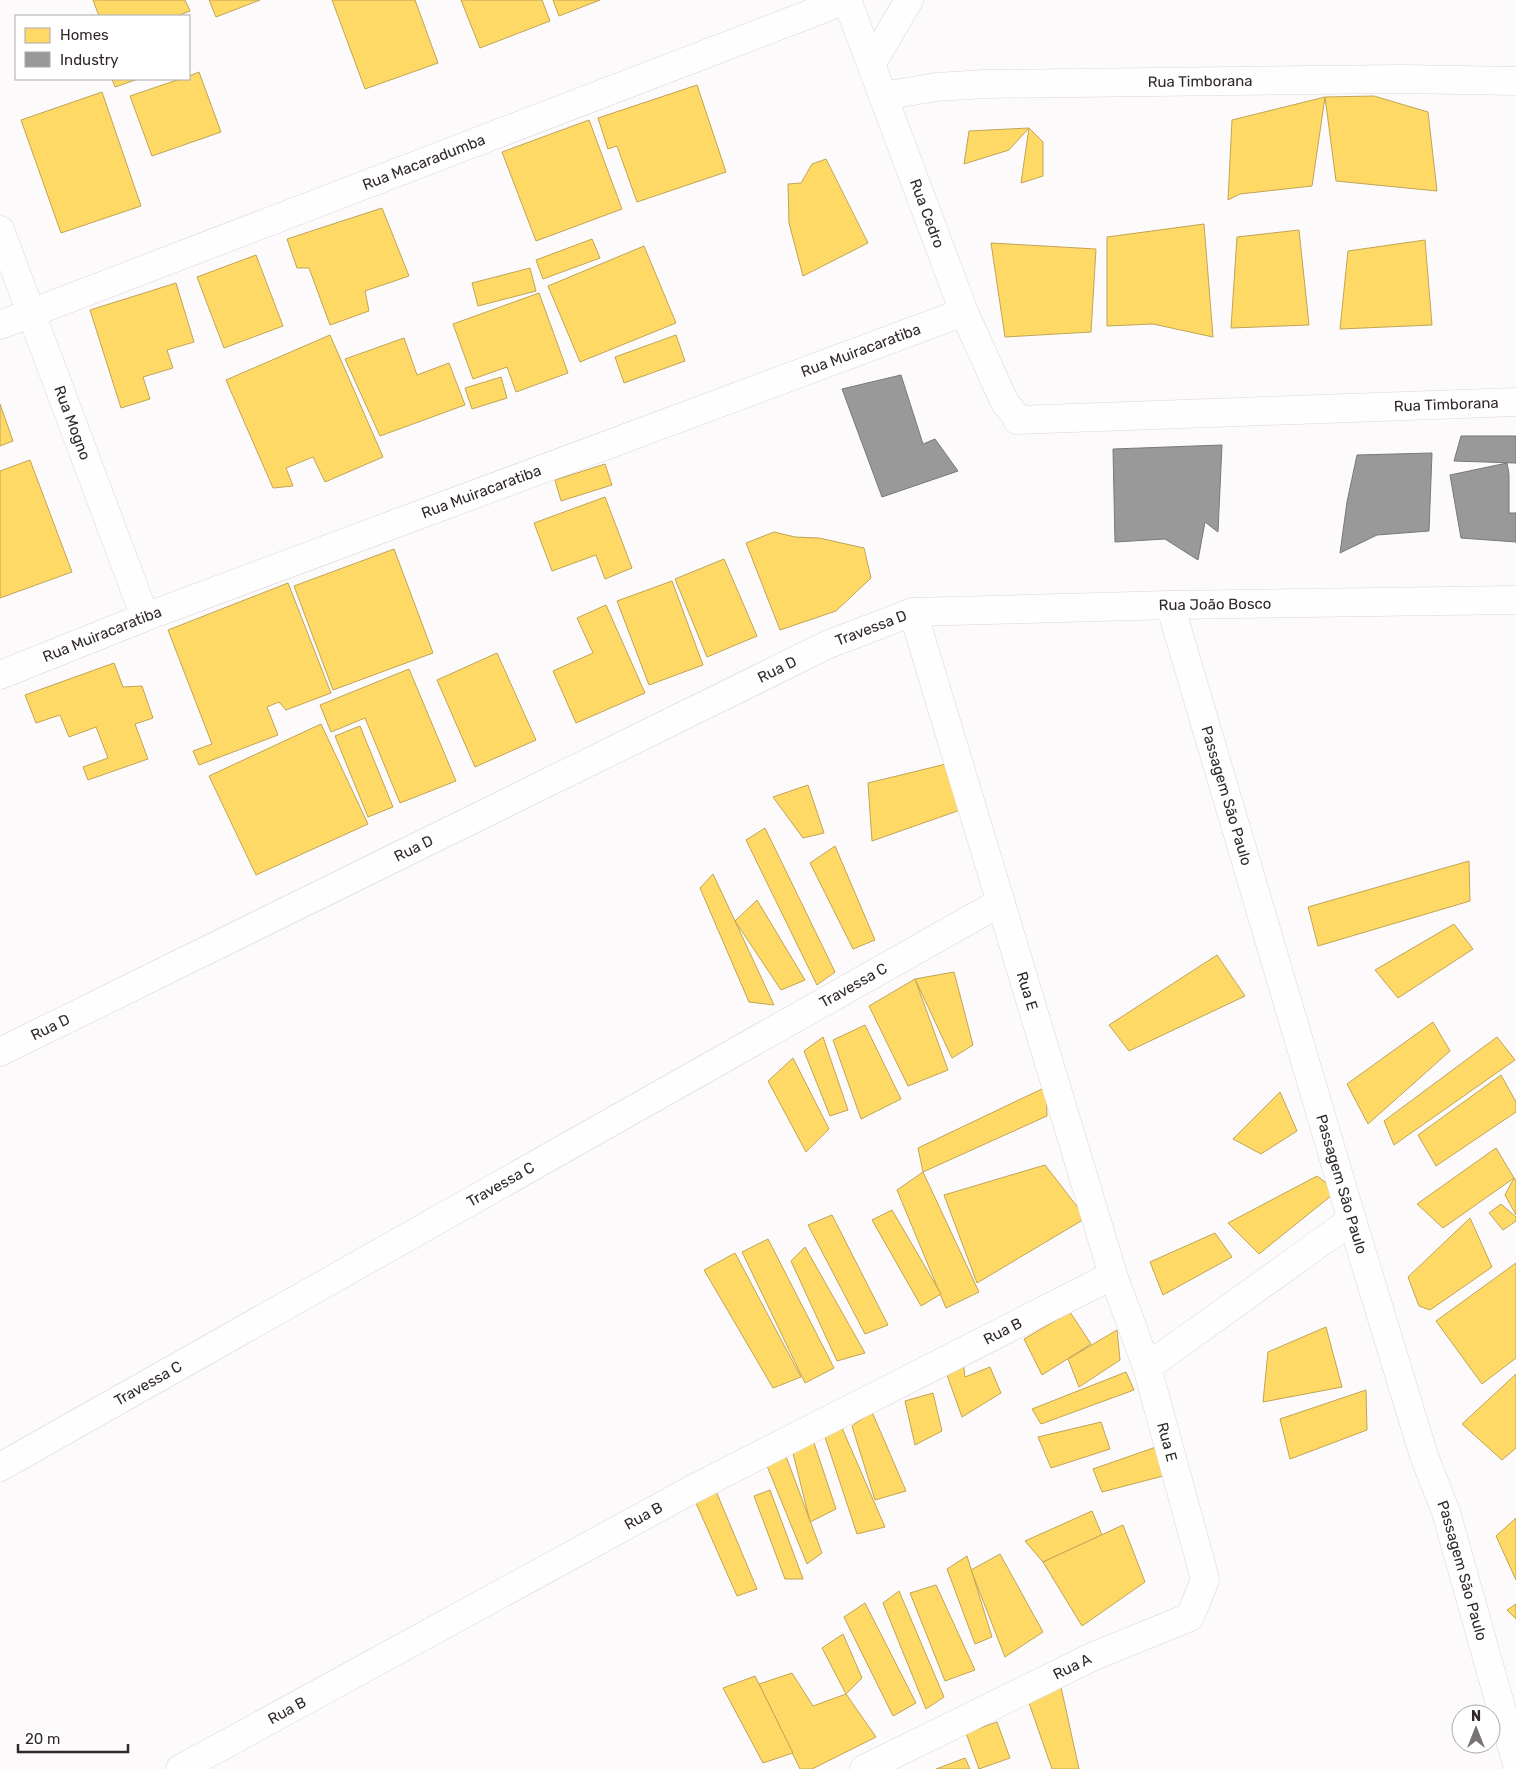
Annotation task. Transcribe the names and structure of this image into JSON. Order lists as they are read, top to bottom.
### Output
{
  "streets": {
    "street": [
      "Rua Timborana",
      "Rua Macaradumba",
      "Rua Cedro",
      "Rua Muiracaratiba",
      "Rua Mogno",
      "Rua João Bosco",
      "Travessa D",
      "Rua D",
      "Passagem São Paulo",
      "Travessa C",
      "Rua E",
      "Rua B",
      "Rua A"
    ]
  },
  "crossings": [
    ["Rua Timborana", "Rua Cedro"],
    ["Rua Macaradumba", "Rua Cedro"],
    ["Rua Macaradumba", "Rua Mogno"],
    ["Rua Cedro", "Rua Muiracaratiba"],
    ["Rua Muiracaratiba", "Rua Mogno"],
    ["Rua João Bosco", "Travessa D"],
    ["Rua João Bosco", "Passagem São Paulo"],
    ["Rua João Bosco", "Rua E"],
    ["Travessa D", "Rua D"],
    ["Travessa D", "Rua E"],
    ["Travessa C", "Rua E"],
    ["Rua E", "Rua B"],
    ["Rua E", "Rua A"]
  ],
  "legend": ["Homes", "Industry"],
  "scale_bar": "20 m",
  "north": "top"
}
